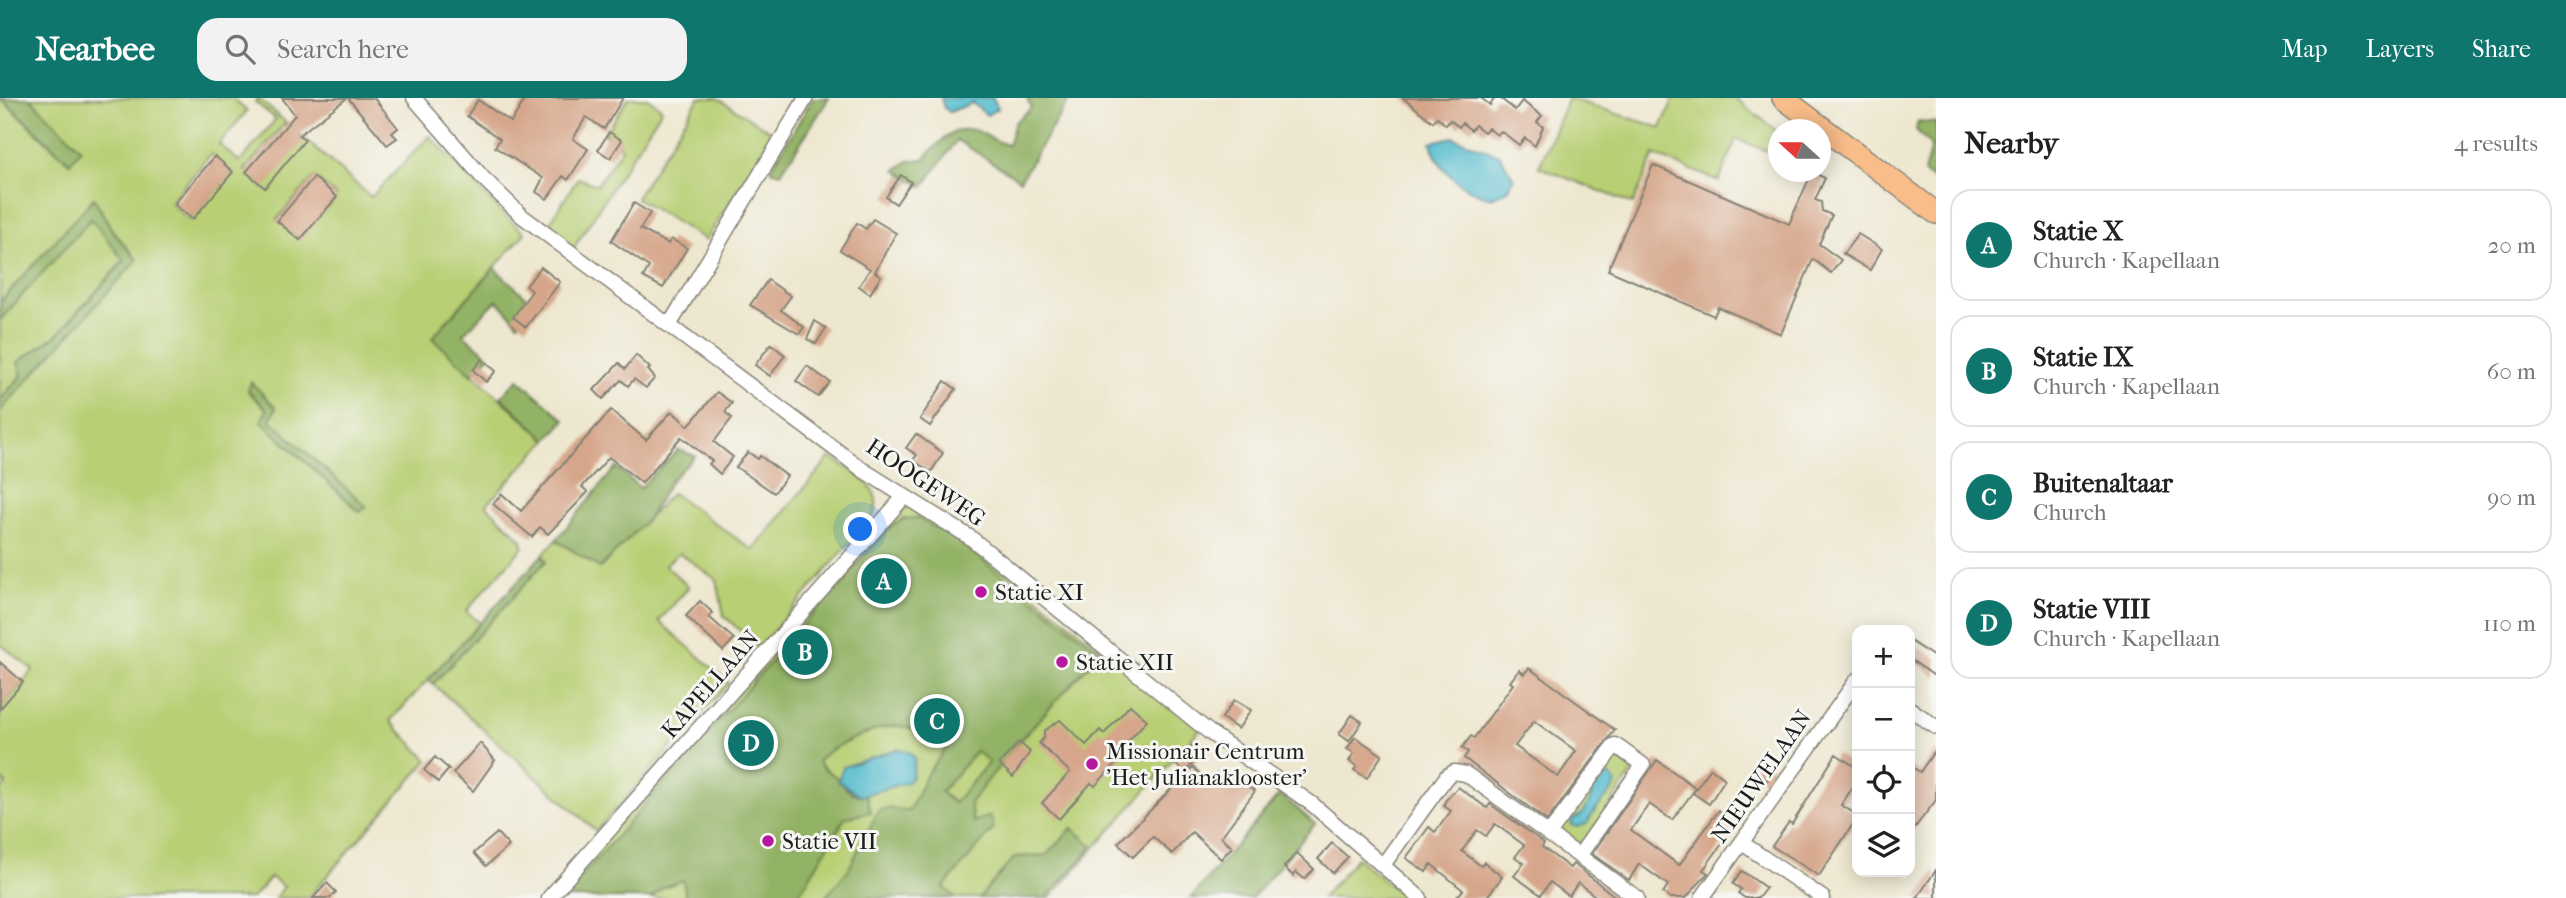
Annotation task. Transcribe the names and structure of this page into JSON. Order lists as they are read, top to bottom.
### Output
{
  "streets": {
    "street": ["HOOGEWEG", "KAPELLAAN", "NIEUWELAAN"]
  },
  "crossings": [
    ["HOOGEWEG", "KAPELLAAN"]
  ],
  "places": [
    "Statie XI",
    "Statie XII",
    "Missionair Centrum 'Het Julianaklooster'",
    "Statie VII"
  ],
  "north": "left",
  "page": {
    "header": "Nearbee",
    "search": "Search here",
    "nav": ["Map", "Layers", "Share"],
    "heading": ["Nearby", "4 results"],
    "list": [
      {
        "mark": "A",
        "name": "Statie X",
        "note": "Church · Kapellaan",
        "value": "20 m"
      },
      {
        "mark": "B",
        "name": "Statie IX",
        "note": "Church · Kapellaan",
        "value": "60 m"
      },
      {
        "mark": "C",
        "name": "Buitenaltaar",
        "note": "Church",
        "value": "90 m"
      },
      {
        "mark": "D",
        "name": "Statie VIII",
        "note": "Church · Kapellaan",
        "value": "110 m"
      }
    ],
    "pins": [
      "A",
      "B",
      "C",
      "D"
    ],
    "map_buttons": ["+", "−"]
  }
}
